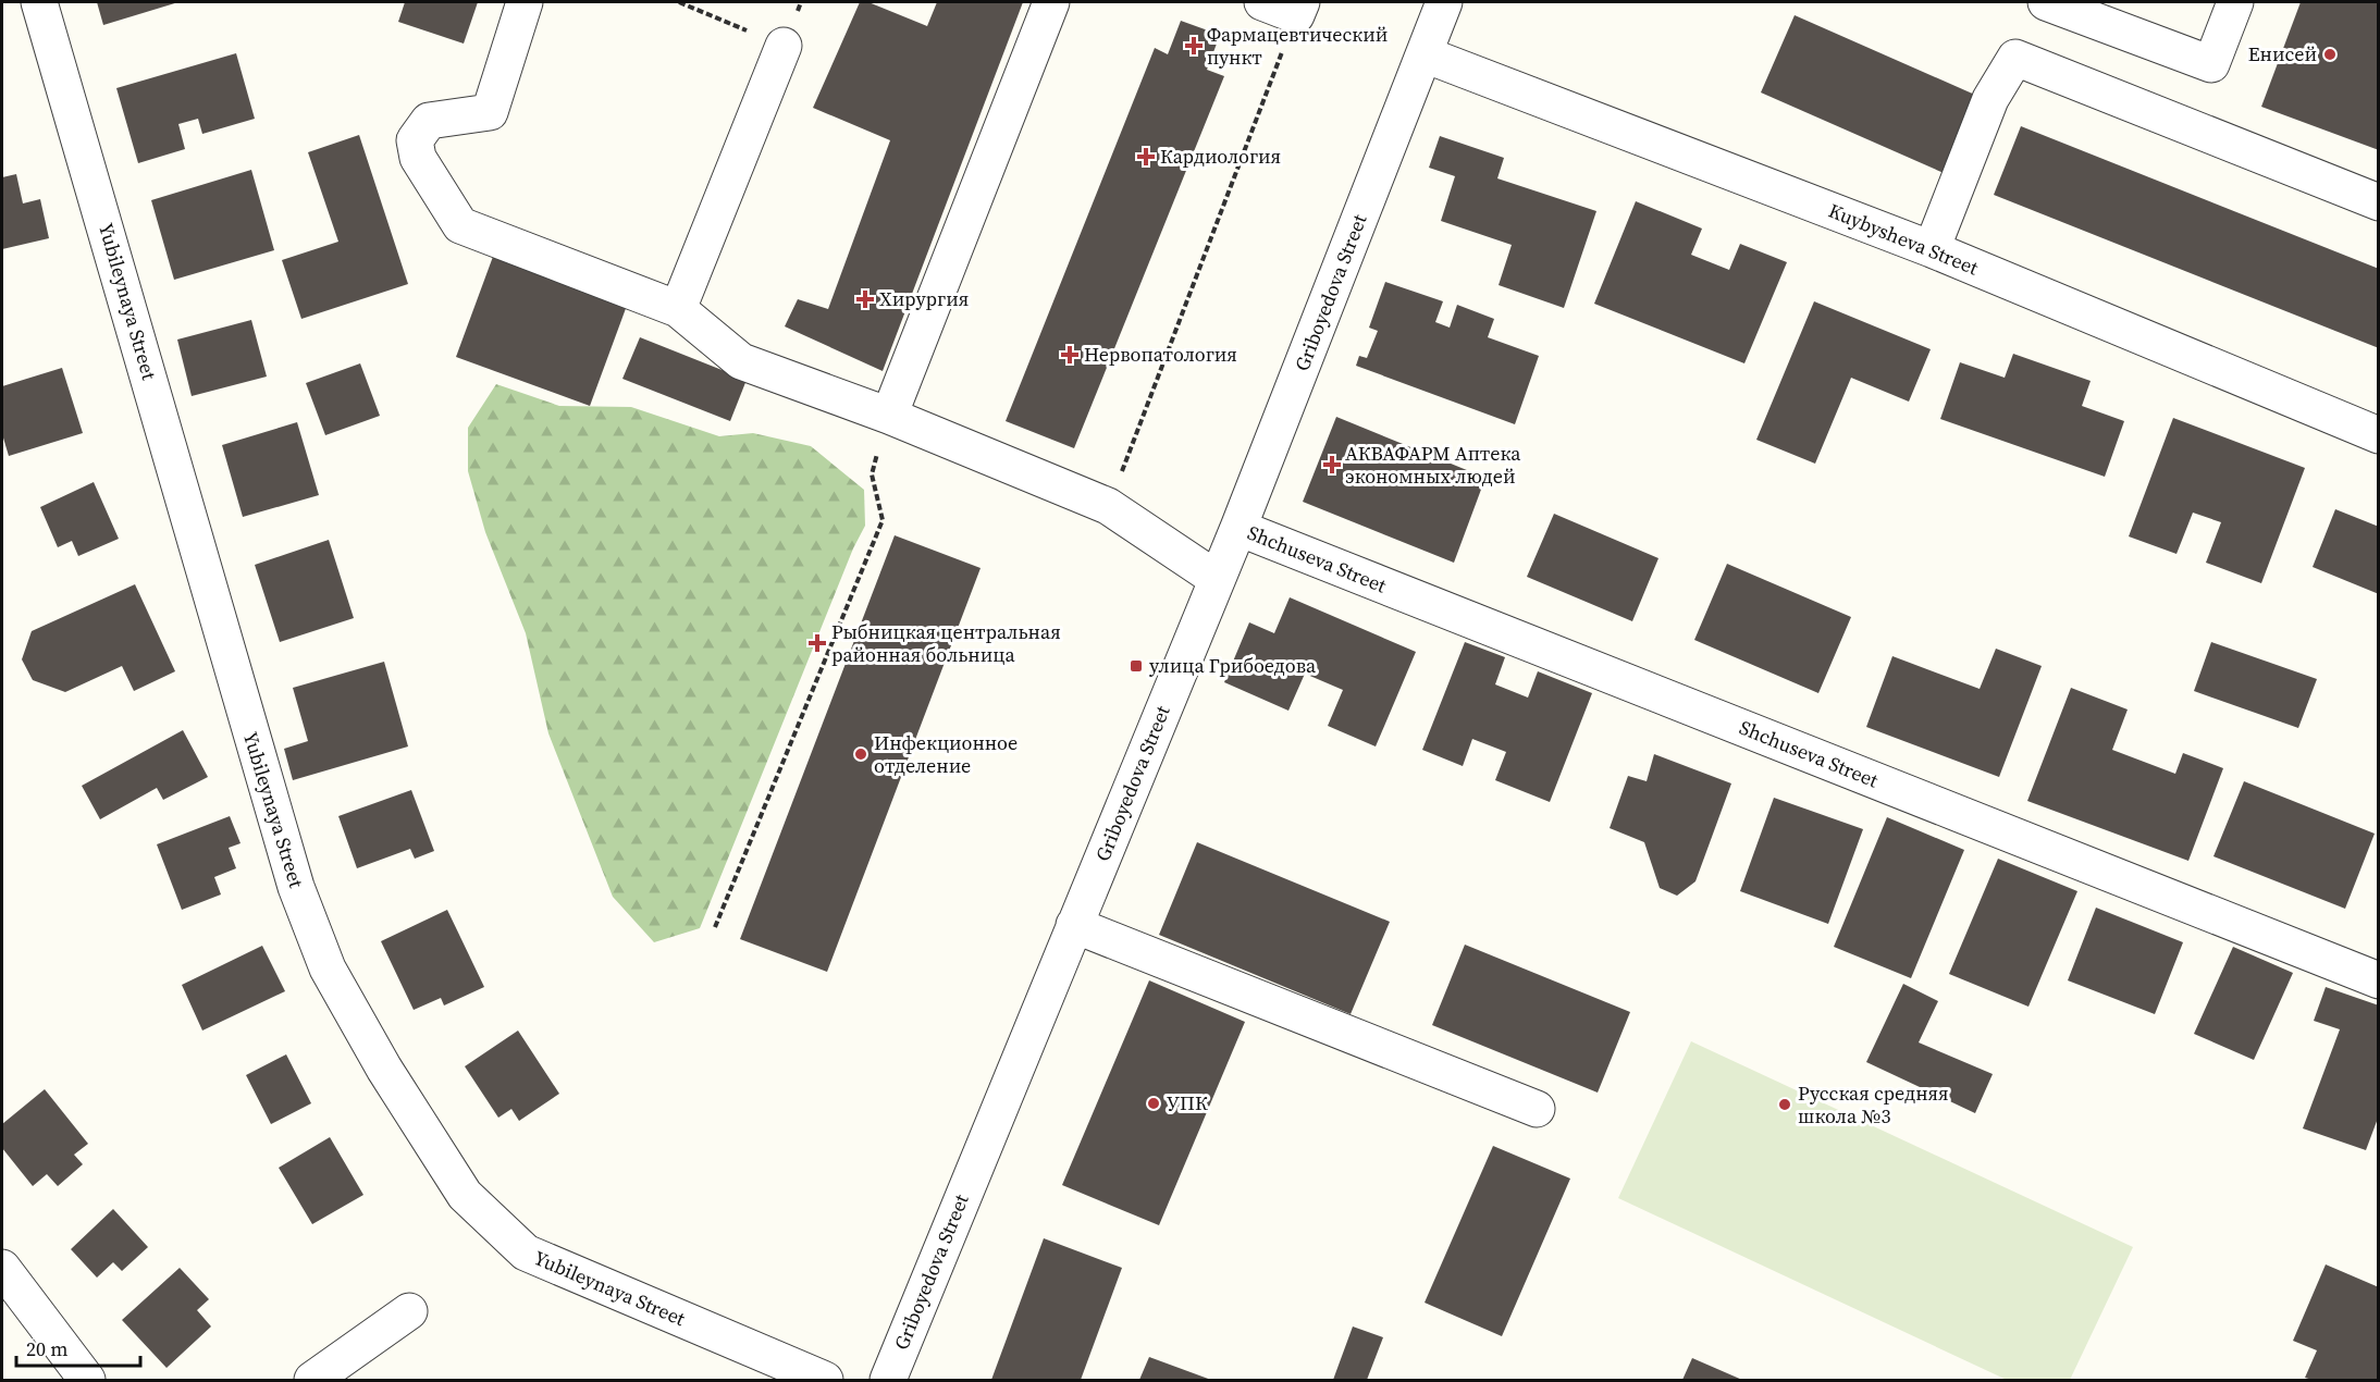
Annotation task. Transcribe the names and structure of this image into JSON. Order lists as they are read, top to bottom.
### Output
{
  "streets": {
    "street": [
      "Kuybysheva Street",
      "Griboyedova Street",
      "Yubileynaya Street",
      "Shchuseva Street"
    ]
  },
  "crossings": [
    ["Kuybysheva Street", "Griboyedova Street"],
    ["Griboyedova Street", "Shchuseva Street"]
  ],
  "places": {
    "health": [
      "Фармацевтический пункт",
      "Кардиология",
      "Хирургия",
      "Нервопатология",
      "АКВАФАРМ Аптека экономных людей",
      "Рыбницкая центральная районная больница"
    ],
    "other": [
      "Енисей",
      "Инфекционное отделение",
      "УПК",
      "Русская средняя школа №3"
    ],
    "transit": ["улица Грибоедова"]
  },
  "scale_bar": "20 m"
}
